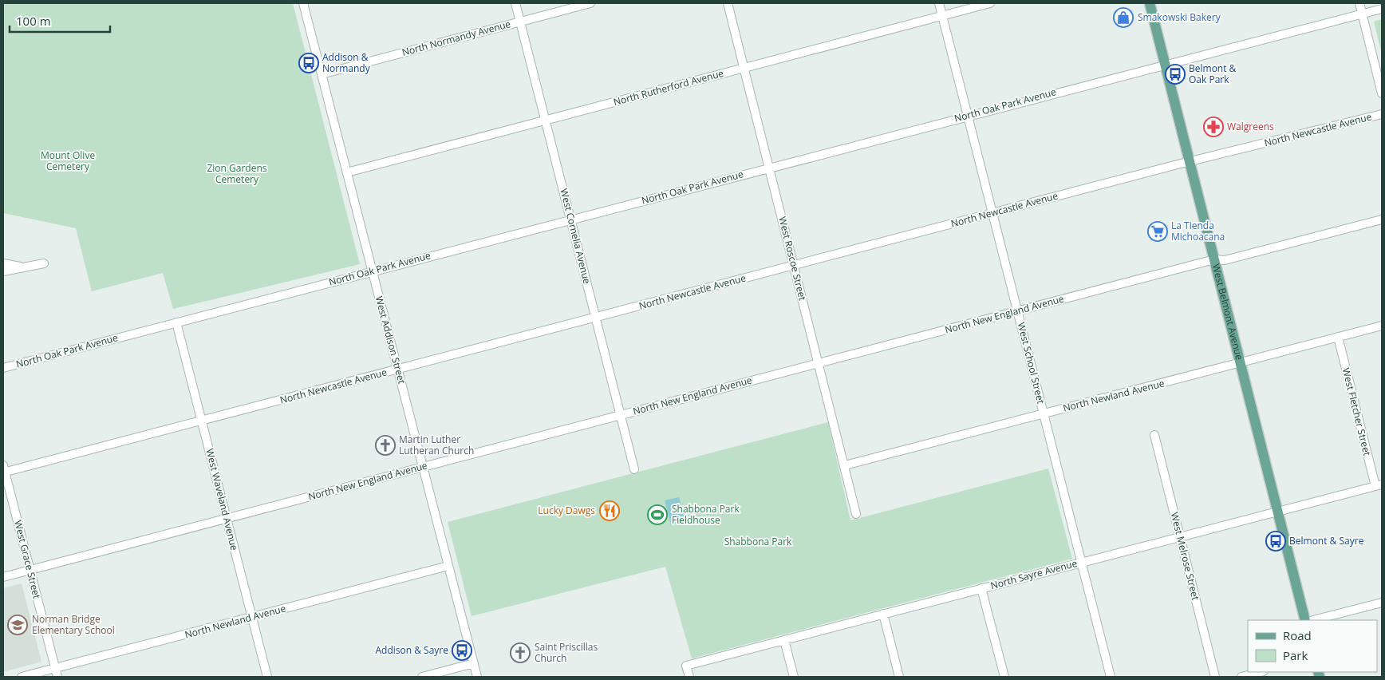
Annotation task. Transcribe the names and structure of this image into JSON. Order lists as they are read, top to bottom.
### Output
{
  "streets": {
    "main road": ["West Belmont Avenue"],
    "street": [
      "North Normandy Avenue",
      "North Rutherford Avenue",
      "North Oak Park Avenue",
      "North Newcastle Avenue",
      "West Cornelia Avenue",
      "West Roscoe Street",
      "North New England Avenue",
      "West Addison Street",
      "West School Street",
      "North Newland Avenue",
      "West Fletcher Street",
      "West Waveland Avenue",
      "West Melrose Street",
      "West Grace Street",
      "North Sayre Avenue"
    ]
  },
  "crossings": [
    ["North Normandy Avenue", "West Cornelia Avenue"],
    ["North Normandy Avenue", "West Addison Street"],
    ["North Rutherford Avenue", "West Cornelia Avenue"],
    ["North Rutherford Avenue", "West Roscoe Street"],
    ["North Rutherford Avenue", "West Addison Street"],
    ["North Rutherford Avenue", "West School Street"],
    ["North Oak Park Avenue", "West Cornelia Avenue"],
    ["North Oak Park Avenue", "West Roscoe Street"],
    ["North Oak Park Avenue", "West Belmont Avenue"],
    ["North Oak Park Avenue", "West Addison Street"],
    ["North Oak Park Avenue", "West School Street"],
    ["North Oak Park Avenue", "West Waveland Avenue"],
    ["North Newcastle Avenue", "West Cornelia Avenue"],
    ["North Newcastle Avenue", "West Roscoe Street"],
    ["North Newcastle Avenue", "West Belmont Avenue"],
    ["North Newcastle Avenue", "West Addison Street"],
    ["North Newcastle Avenue", "West School Street"],
    ["North Newcastle Avenue", "West Waveland Avenue"],
    ["North Newcastle Avenue", "West Grace Street"],
    ["West Cornelia Avenue", "North New England Avenue"],
    ["West Roscoe Street", "North New England Avenue"],
    ["West Roscoe Street", "North Newland Avenue"],
    ["West Belmont Avenue", "North New England Avenue"],
    ["West Belmont Avenue", "North Newland Avenue"],
    ["West Belmont Avenue", "North Sayre Avenue"],
    ["North New England Avenue", "West Addison Street"],
    ["North New England Avenue", "West School Street"],
    ["North New England Avenue", "West Waveland Avenue"],
    ["North New England Avenue", "West Grace Street"],
    ["West Addison Street", "North Newland Avenue"],
    ["West School Street", "North Newland Avenue"],
    ["West School Street", "North Sayre Avenue"],
    ["North Newland Avenue", "West Fletcher Street"],
    ["North Newland Avenue", "West Waveland Avenue"],
    ["North Newland Avenue", "West Grace Street"],
    ["West Fletcher Street", "North Sayre Avenue"],
    ["West Melrose Street", "North Sayre Avenue"]
  ],
  "parks": ["Mount Olive Cemetery", "Zion Gardens Cemetery", "Shabbona Park"],
  "places": {
    "shop": ["Smakowski Bakery"],
    "bus stop": [
      "Addison & Normandy",
      "Belmont & Oak Park",
      "Belmont & Sayre",
      "Addison & Sayre"
    ],
    "pharmacy": ["Walgreens"],
    "supermarket": ["La Tienda Michoacana"],
    "church": ["Martin Luther Lutheran Church", "Saint Priscillas Church"],
    "restaurant": ["Lucky Dawgs"],
    "sports": ["Shabbona Park Fieldhouse"],
    "school or university": ["Norman Bridge Elementary School"]
  },
  "legend": ["Road", "Park"],
  "scale_bar": "100 m"
}
